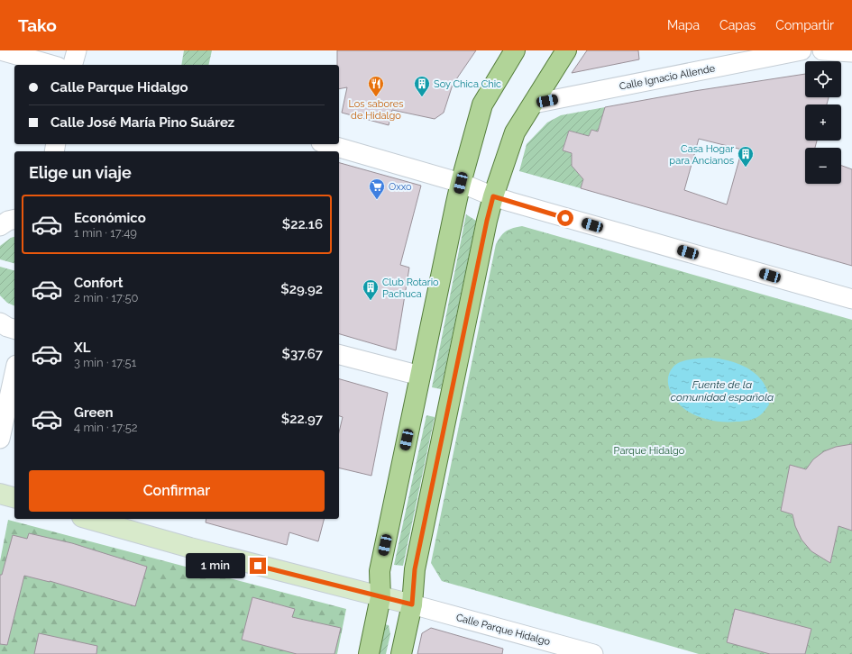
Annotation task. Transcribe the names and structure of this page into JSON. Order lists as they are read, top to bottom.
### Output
{
  "streets": {
    "street": ["Calle Ignacio Allende", "Calle Parque Hidalgo"]
  },
  "water": ["Fuente de la comunidad española"],
  "parks": ["Parque Hidalgo"],
  "places": {
    "restaurant": ["Los sabores de Hidalgo"],
    "building": ["Soy Chica Chic", "Casa Hogar para Ancianos", "Club Rotario Pachuca"],
    "supermarket": ["Oxxo"]
  },
  "page": {
    "header": "Tako",
    "nav": ["Mapa", "Capas", "Compartir"],
    "map_buttons": ["+", "−"],
    "banner": ["Calle Parque Hidalgo", "Calle José María Pino Suárez"],
    "heading": "Elige un viaje",
    "list": [
      {
        "name": "Económico",
        "note": "1 min · 17:49",
        "value": "$22.16"
      },
      {
        "name": "Confort",
        "note": "2 min · 17:50",
        "value": "$29.92"
      },
      {
        "name": "XL",
        "note": "3 min · 17:51",
        "value": "$37.67"
      },
      {
        "name": "Green",
        "note": "4 min · 17:52",
        "value": "$22.97"
      }
    ],
    "buttons": "Confirmar",
    "bubble": "1 min"
  }
}
